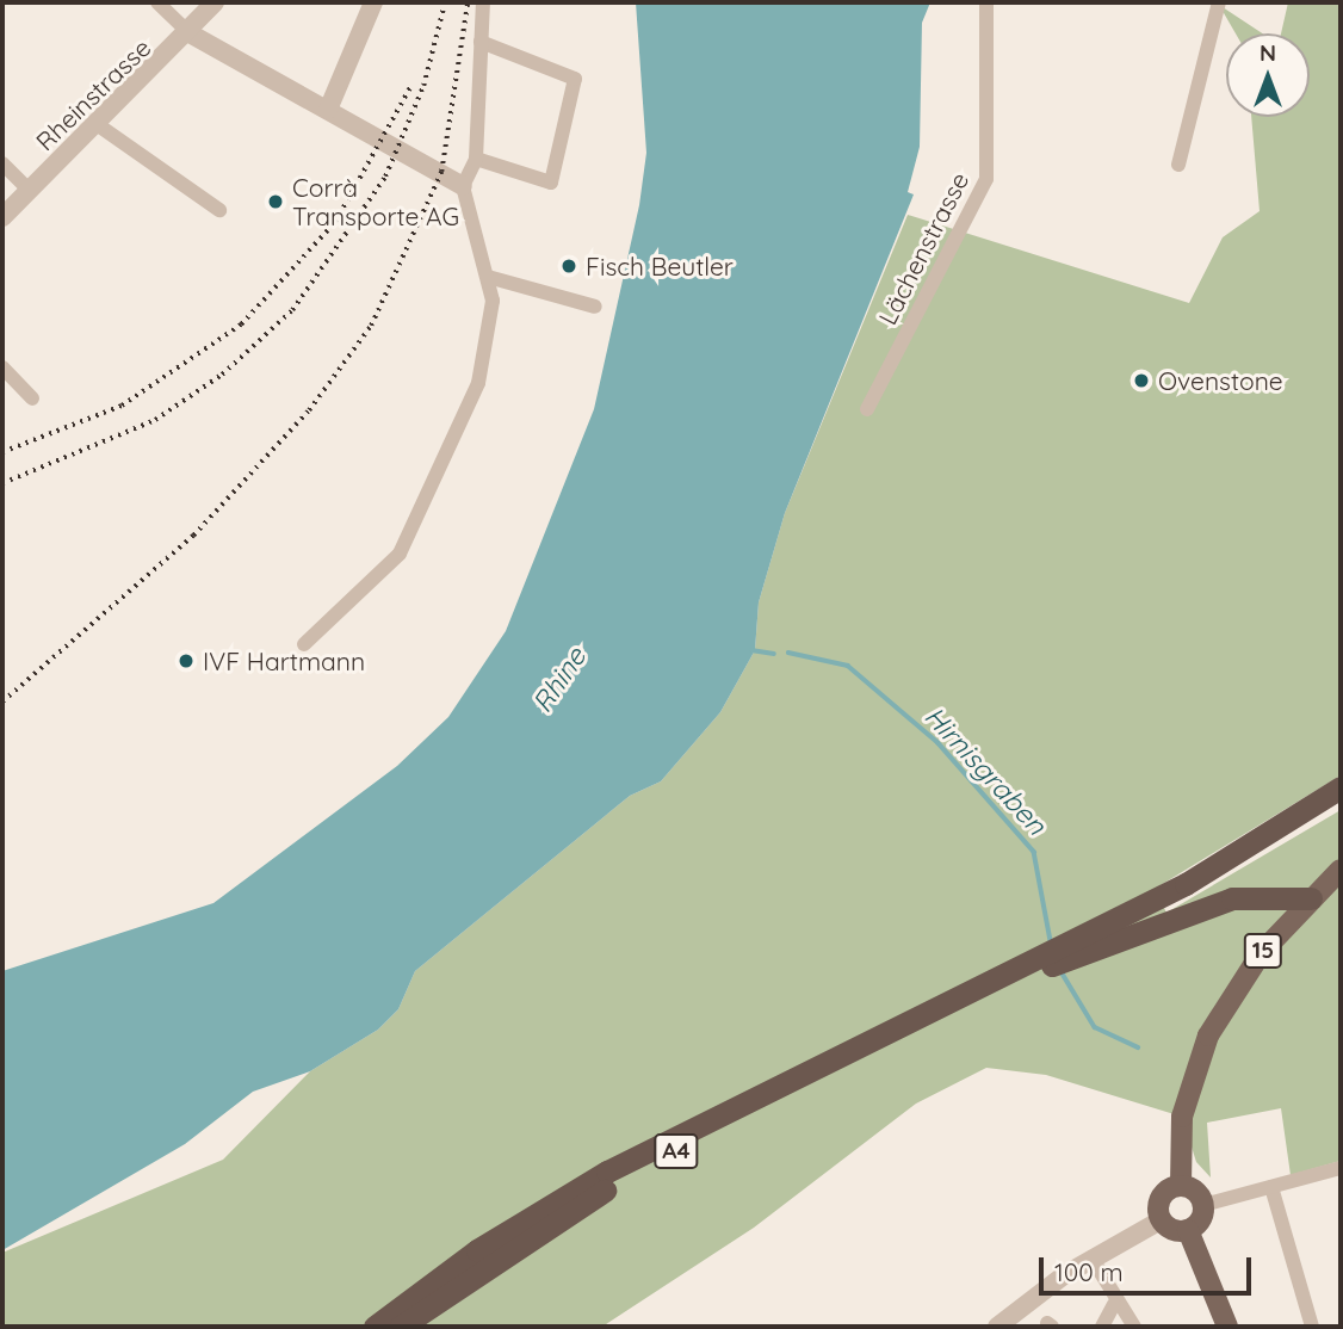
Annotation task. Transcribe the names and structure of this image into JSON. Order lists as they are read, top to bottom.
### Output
{
  "streets": {
    "highway": ["A4"],
    "main road": ["15"],
    "street": ["Rheinstrasse", "Lächenstrasse"]
  },
  "water": ["Rhine", "Hirnisgraben"],
  "places": [
    "Corrà Transporte AG",
    "Fisch Beutler",
    "Ovenstone",
    "IVF Hartmann"
  ],
  "scale_bar": "100 m",
  "north": "top"
}
